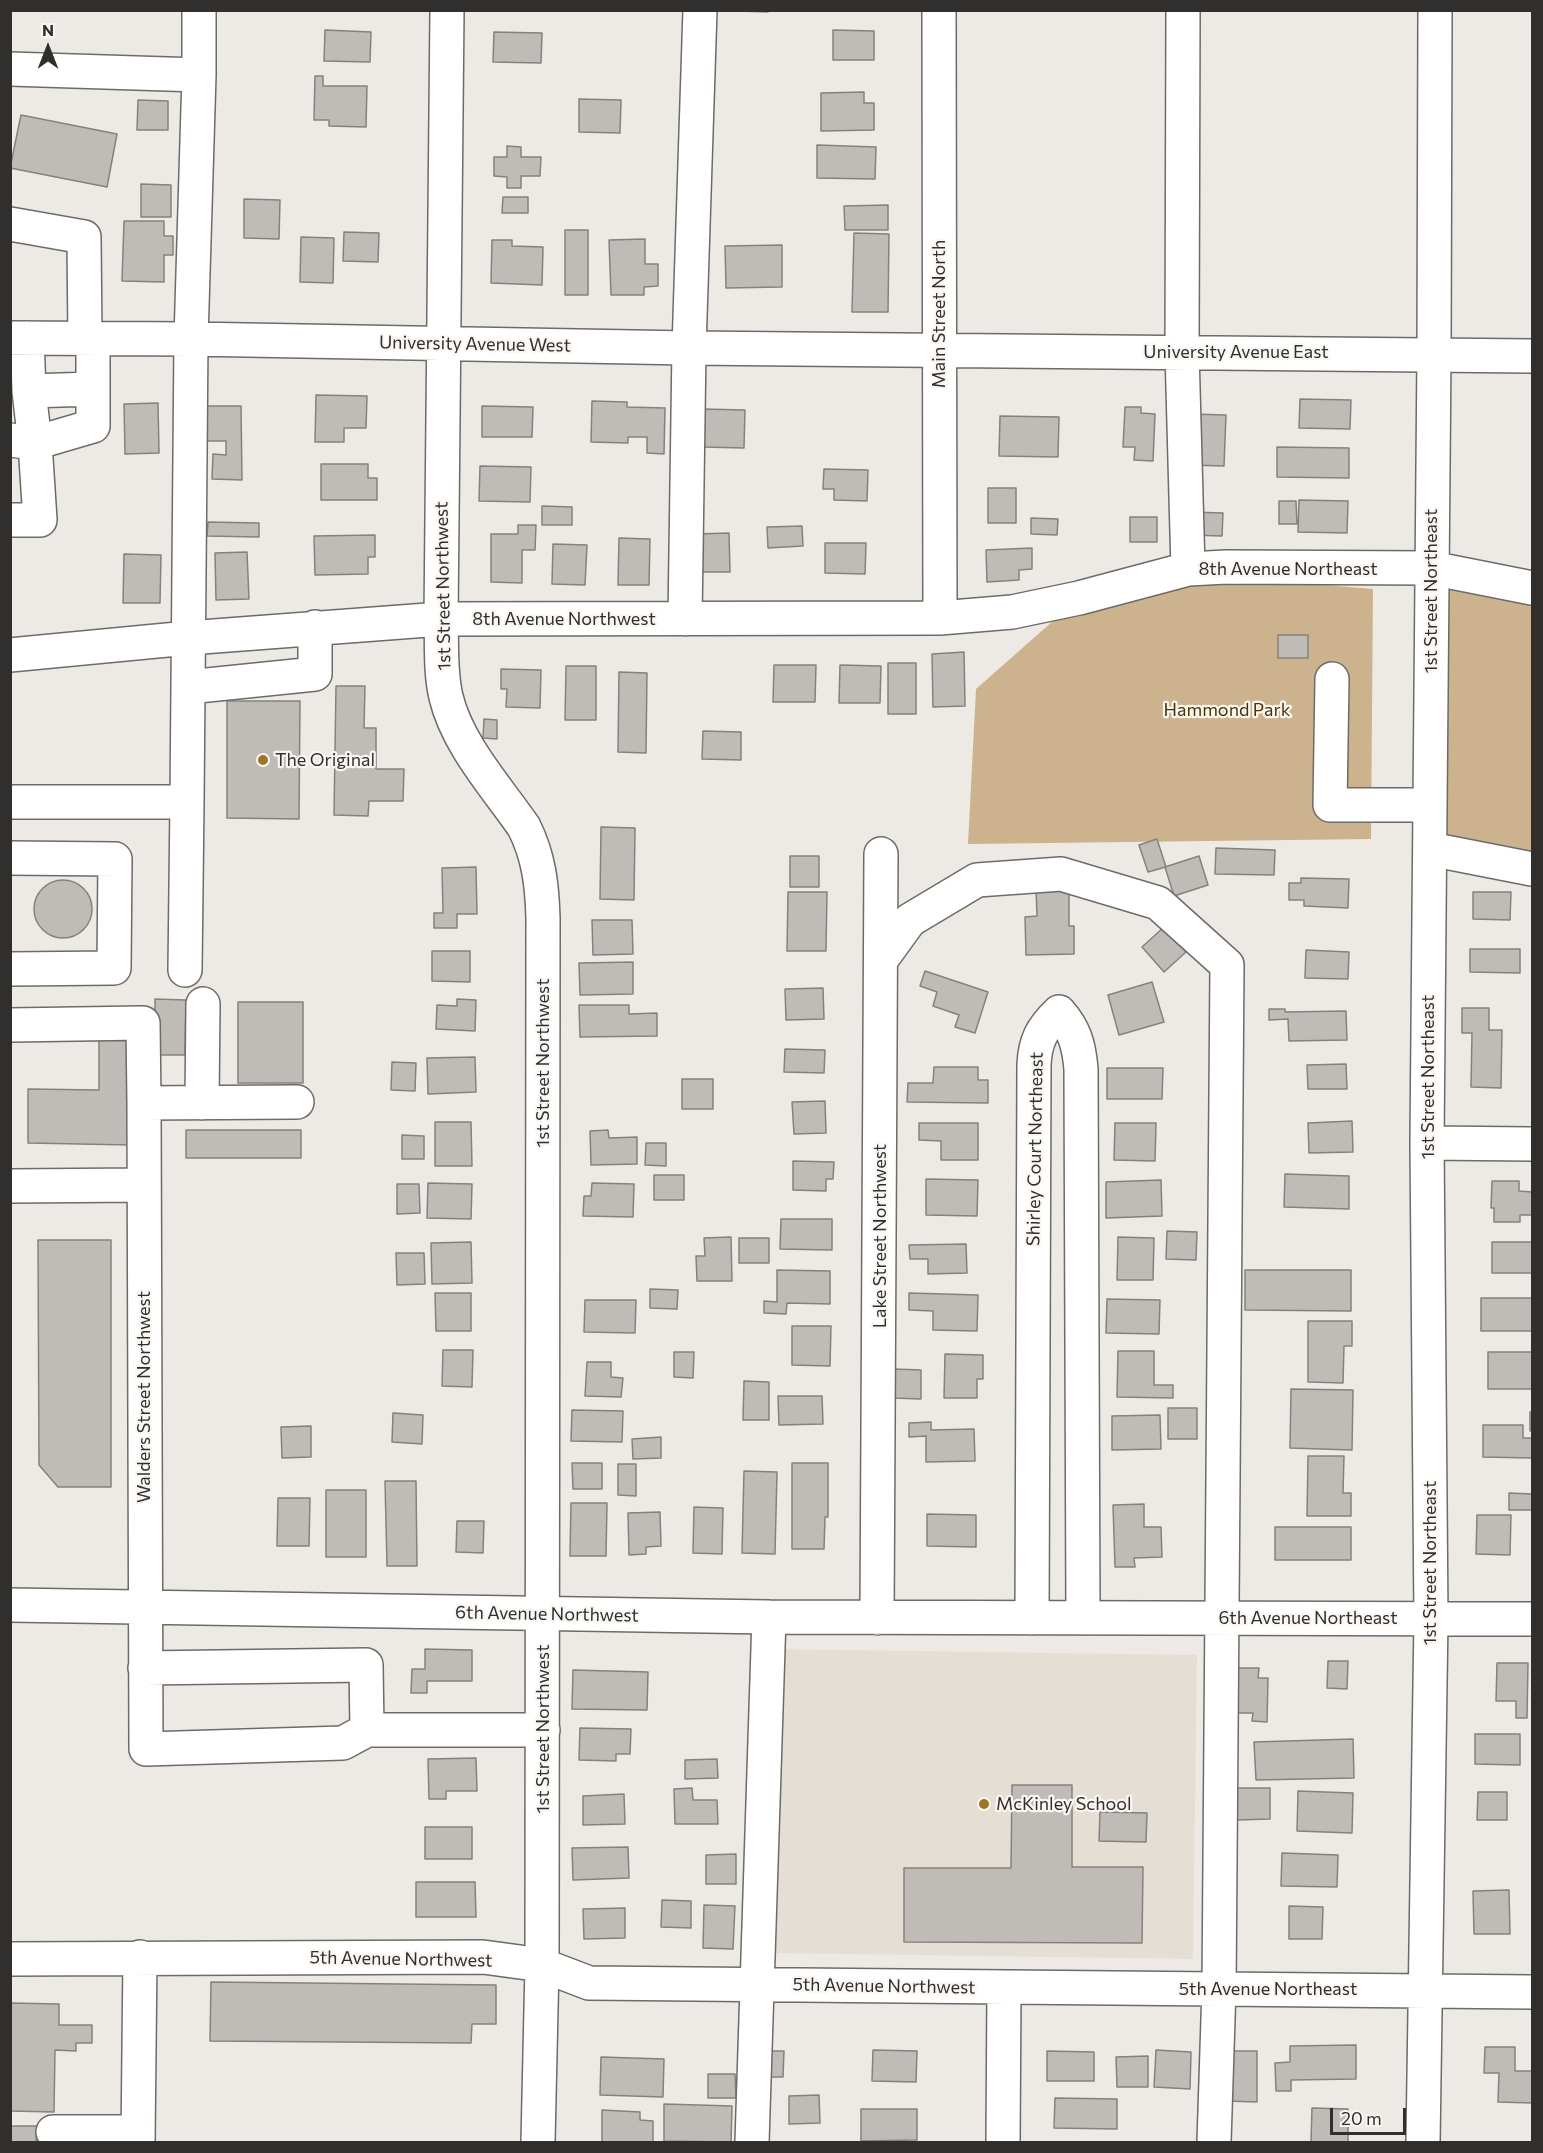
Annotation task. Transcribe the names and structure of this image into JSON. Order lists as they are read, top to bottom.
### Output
{
  "streets": {
    "street": [
      "Main Street North",
      "University Avenue West",
      "University Avenue East",
      "8th Avenue Northeast",
      "1st Street Northwest",
      "1st Street Northeast",
      "8th Avenue Northwest",
      "Shirley Court Northeast",
      "Lake Street Northwest",
      "Walders Street Northwest",
      "6th Avenue Northwest",
      "6th Avenue Northeast",
      "5th Avenue Northwest",
      "5th Avenue Northeast"
    ]
  },
  "crossings": [
    ["Main Street North", "University Avenue West"],
    ["Main Street North", "University Avenue East"],
    ["Main Street North", "8th Avenue Northeast"],
    ["Main Street North", "8th Avenue Northwest"],
    ["University Avenue West", "University Avenue East"],
    ["University Avenue West", "1st Street Northwest"],
    ["University Avenue East", "1st Street Northeast"],
    ["8th Avenue Northeast", "1st Street Northeast"],
    ["8th Avenue Northeast", "8th Avenue Northwest"],
    ["1st Street Northwest", "8th Avenue Northwest"],
    ["1st Street Northwest", "6th Avenue Northwest"],
    ["1st Street Northwest", "5th Avenue Northwest"],
    ["1st Street Northeast", "6th Avenue Northeast"],
    ["1st Street Northeast", "5th Avenue Northeast"],
    ["Shirley Court Northeast", "6th Avenue Northwest"],
    ["Shirley Court Northeast", "6th Avenue Northeast"],
    ["Lake Street Northwest", "6th Avenue Northwest"],
    ["Walders Street Northwest", "6th Avenue Northwest"],
    ["6th Avenue Northwest", "6th Avenue Northeast"],
    ["5th Avenue Northwest", "5th Avenue Northeast"]
  ],
  "parks": ["Hammond Park"],
  "places": ["The Original", "McKinley School"],
  "scale_bar": "20 m",
  "north": "top"
}
